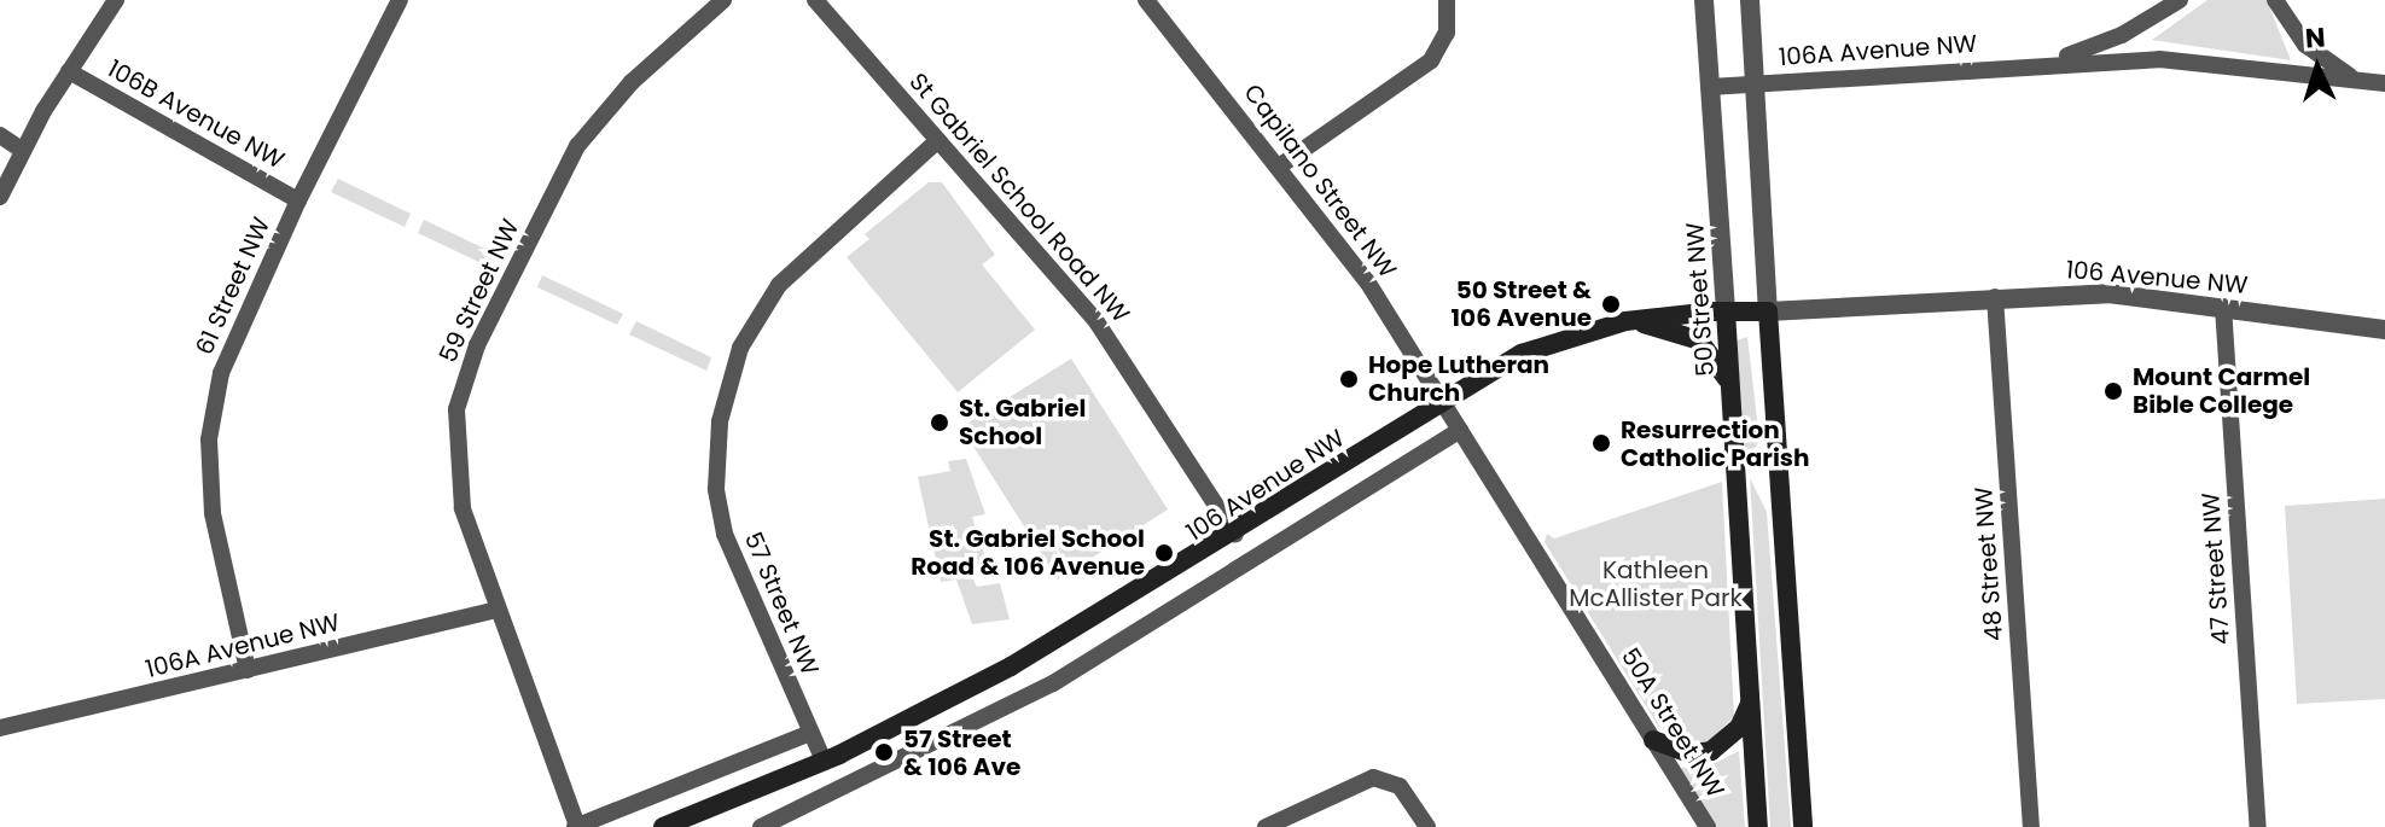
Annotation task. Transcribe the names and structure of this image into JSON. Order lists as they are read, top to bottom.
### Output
{
  "streets": {
    "main road": ["106 Avenue NW", "50 Street NW"],
    "street": [
      "106A Avenue NW",
      "106B Avenue NW",
      "Capilano Street NW",
      "St Gabriel School Road NW",
      "61 Street NW",
      "59 Street NW",
      "48 Street NW",
      "47 Street NW",
      "57 Street NW",
      "50A Street NW"
    ]
  },
  "crossings": [
    ["106A Avenue NW", "61 Street NW"],
    ["106A Avenue NW", "59 Street NW"],
    ["106A Avenue NW", "50 Street NW"],
    ["106B Avenue NW", "61 Street NW"],
    ["Capilano Street NW", "106 Avenue NW"],
    ["Capilano Street NW", "50A Street NW"],
    ["St Gabriel School Road NW", "106 Avenue NW"],
    ["St Gabriel School Road NW", "57 Street NW"],
    ["106 Avenue NW", "50 Street NW"],
    ["106 Avenue NW", "48 Street NW"],
    ["106 Avenue NW", "47 Street NW"],
    ["106 Avenue NW", "57 Street NW"],
    ["106 Avenue NW", "50A Street NW"]
  ],
  "parks": ["Kathleen McAllister Park"],
  "places": [
    "50 Street & 106 Avenue",
    "Hope Lutheran Church",
    "Mount Carmel Bible College",
    "St. Gabriel School",
    "Resurrection Catholic Parish",
    "St. Gabriel School Road & 106 Avenue",
    "57 Street & 106 Ave"
  ],
  "north": "top"
}
